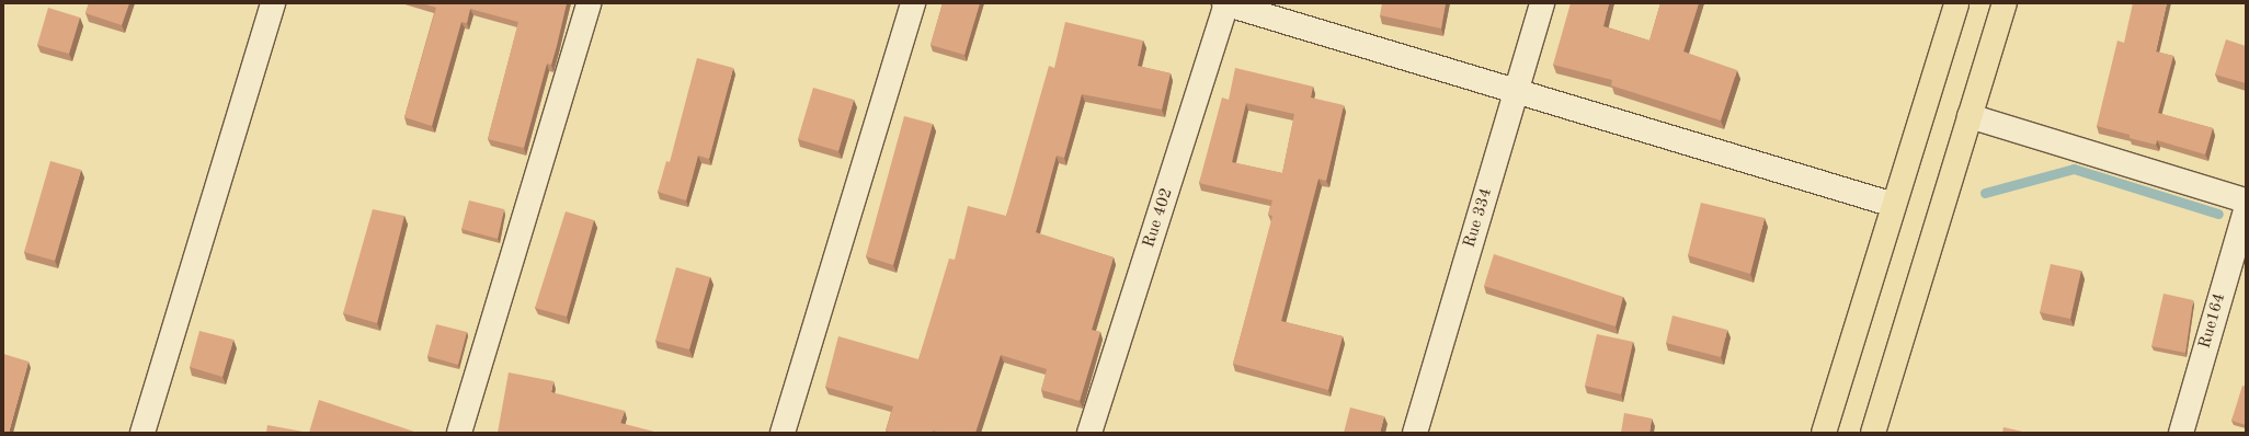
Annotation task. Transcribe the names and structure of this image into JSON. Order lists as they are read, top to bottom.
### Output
{
  "streets": {
    "street": ["Rue 402", "Rue 334", "Rue164"]
  }
}
